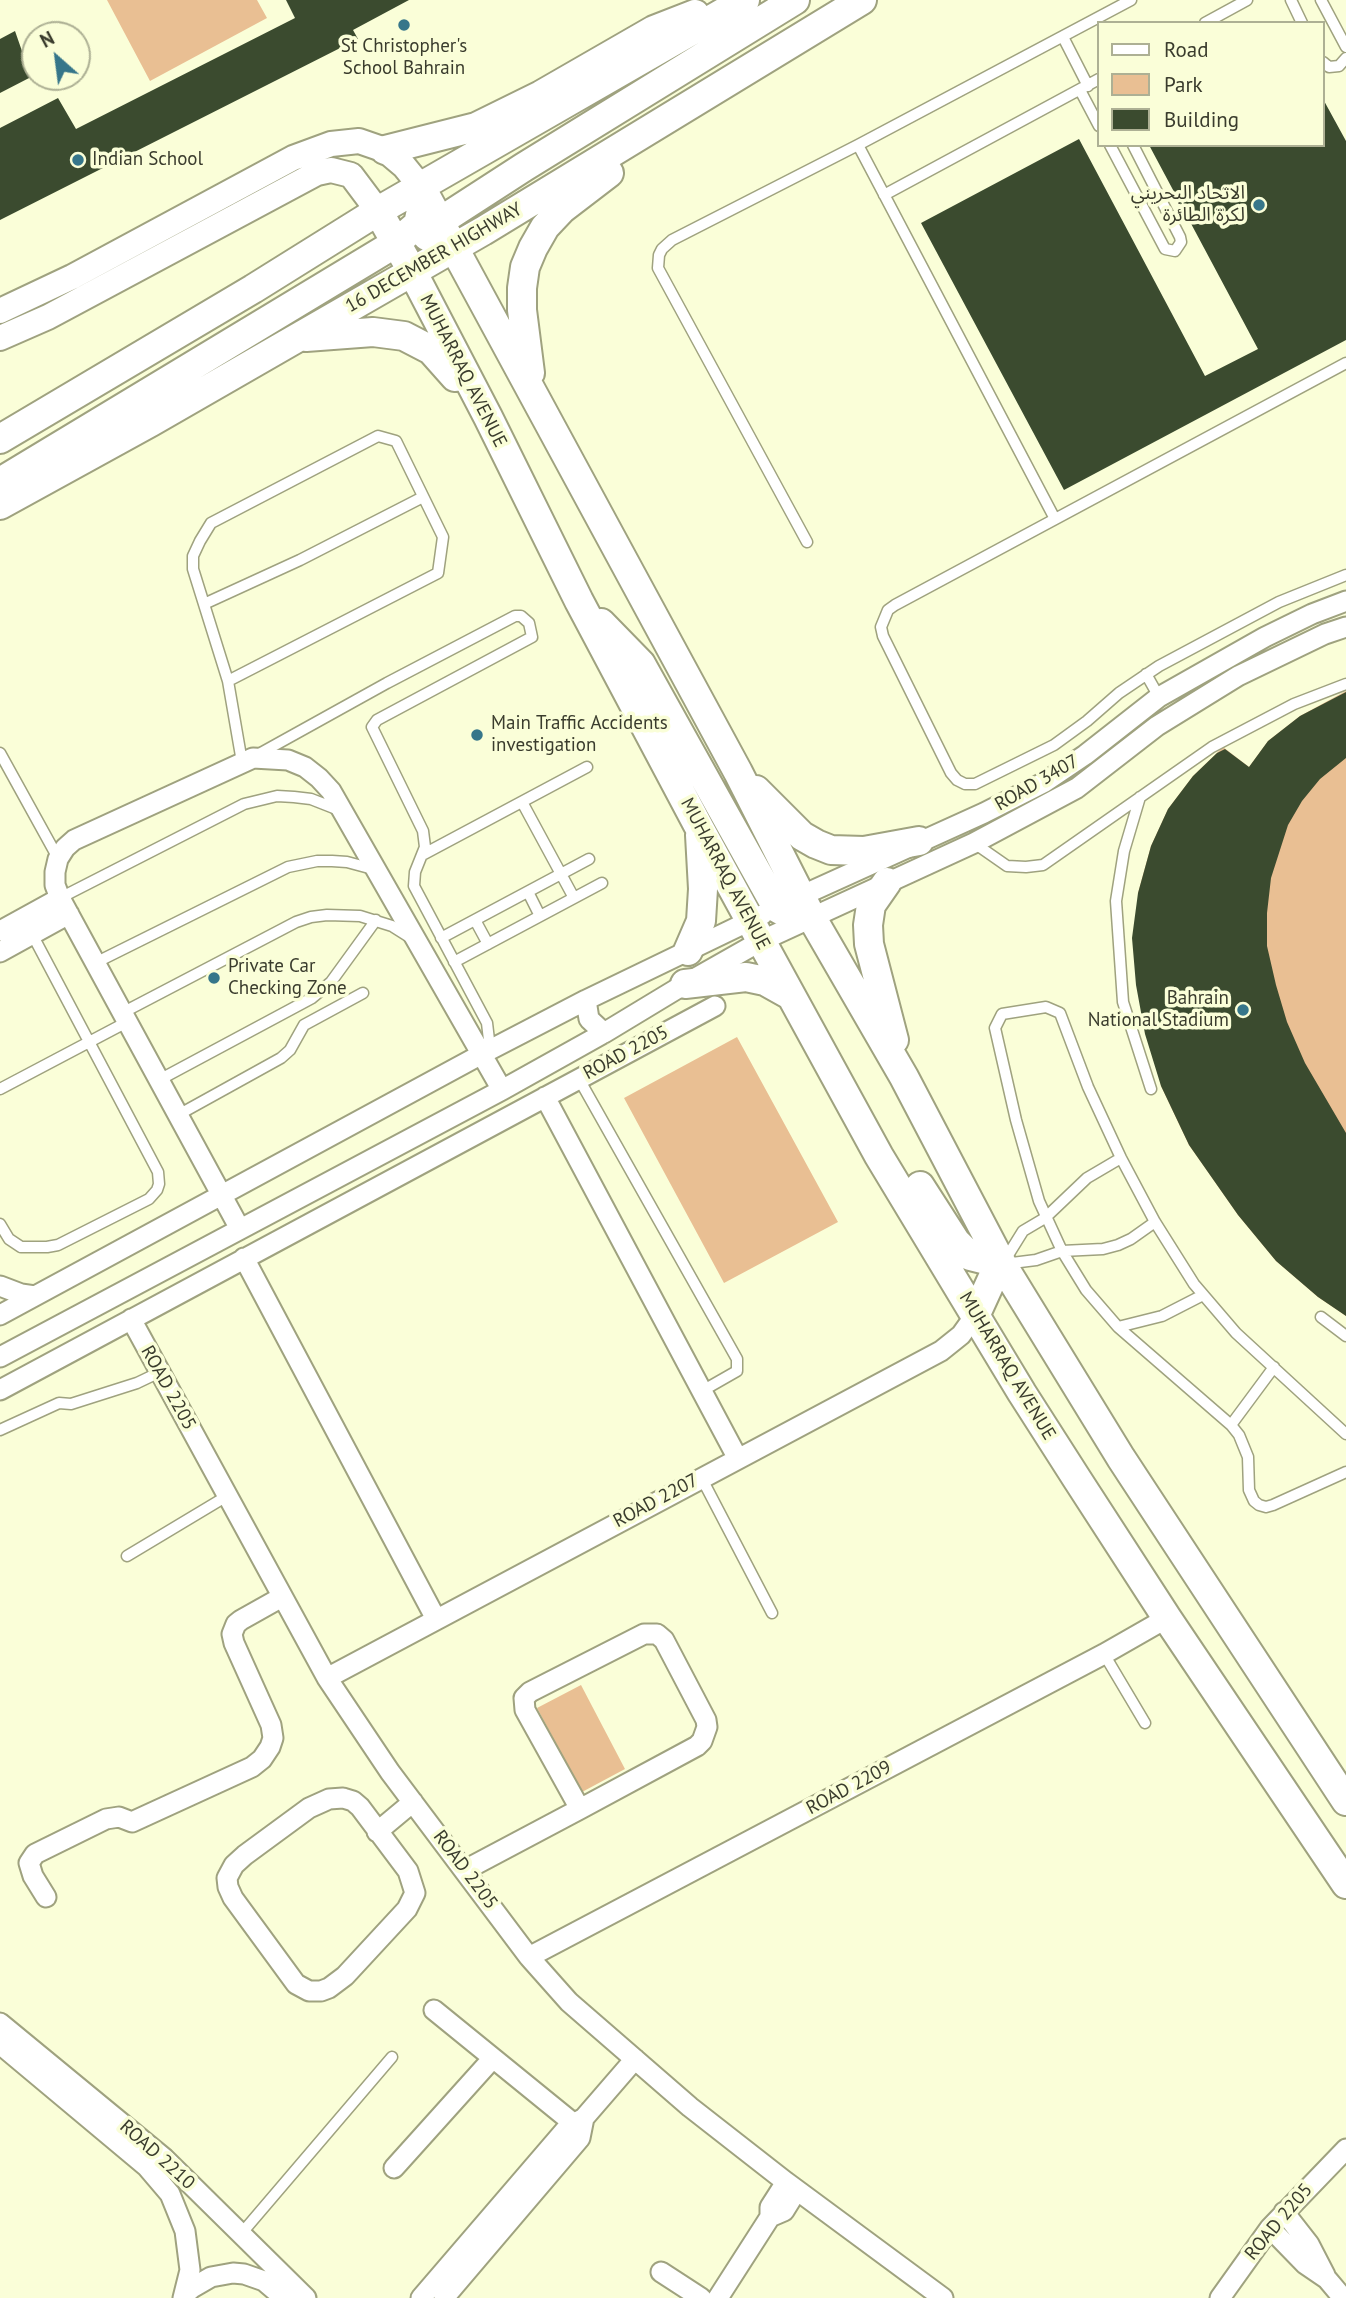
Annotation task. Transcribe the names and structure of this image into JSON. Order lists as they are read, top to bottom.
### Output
{
  "streets": {
    "main road": ["16 DECEMBER HIGHWAY", "MUHARRAQ AVENUE"],
    "street": [
      "ROAD 3407",
      "ROAD 2205",
      "ROAD 2207",
      "ROAD 2209",
      "ROAD 2210"
    ]
  },
  "crossings": [
    ["16 DECEMBER HIGHWAY", "MUHARRAQ AVENUE"],
    ["MUHARRAQ AVENUE", "ROAD 3407"],
    ["MUHARRAQ AVENUE", "ROAD 2207"],
    ["MUHARRAQ AVENUE", "ROAD 2209"],
    ["ROAD 2205", "ROAD 2207"],
    ["ROAD 2205", "ROAD 2209"]
  ],
  "places": [
    "St Christopher's School Bahrain",
    "Indian School",
    "الاتحاد البحريني لكرة الطائرة",
    "Main Traffic Accidents investigation",
    "Private Car Checking Zone",
    "Bahrain National Stadium"
  ],
  "legend": ["Road", "Park", "Building"],
  "north": "top left"
}
